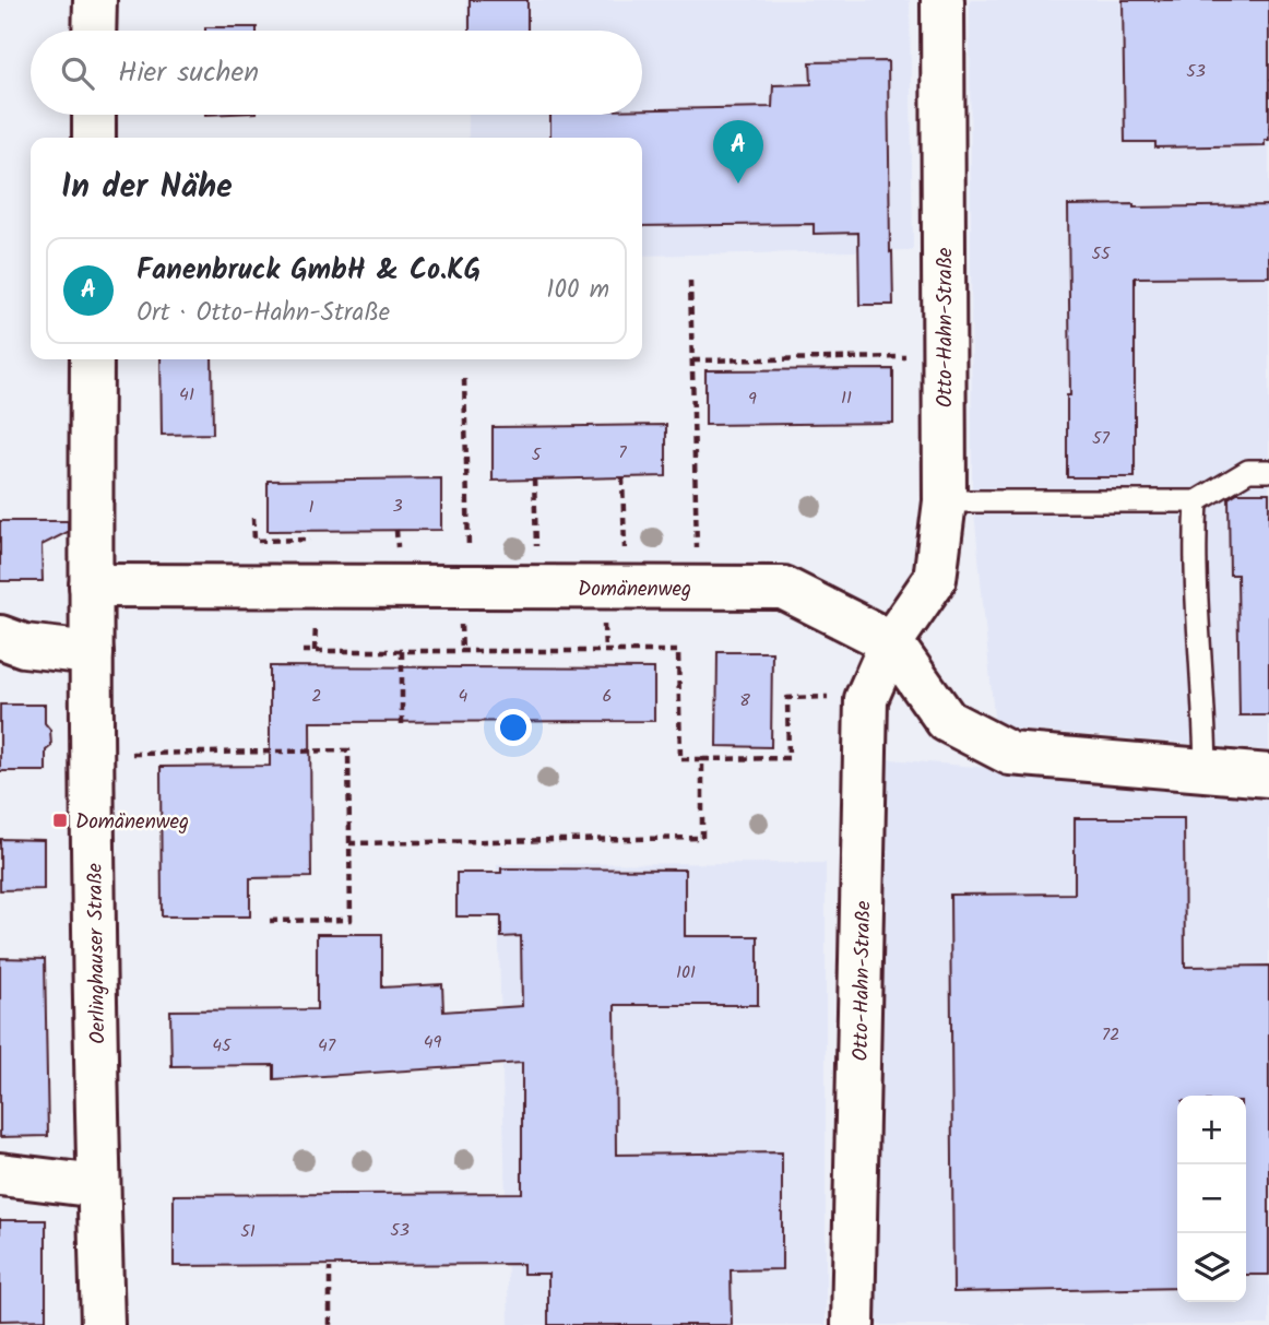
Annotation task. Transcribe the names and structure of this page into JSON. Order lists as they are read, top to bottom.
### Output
{
  "streets": {
    "street": ["Otto-Hahn-Straße", "Domänenweg", "Oerlinghauser Straße"]
  },
  "crossings": [
    ["Otto-Hahn-Straße", "Domänenweg"],
    ["Domänenweg", "Oerlinghauser Straße"]
  ],
  "places": {
    "transit": ["Domänenweg"]
  },
  "house_numbers": [
    "53",
    "55",
    "41",
    "11",
    "9",
    "57",
    "7",
    "5",
    "3",
    "1",
    "2",
    "4",
    "6",
    "8",
    "101",
    "72",
    "49",
    "45",
    "47",
    "53",
    "51"
  ],
  "page": {
    "search": "Hier suchen",
    "pins": "A",
    "heading": "In der Nähe",
    "list": [
      {
        "mark": "A",
        "name": "Fanenbruck GmbH & Co.KG",
        "note": "Ort · Otto-Hahn-Straße",
        "value": "100 m"
      }
    ],
    "map_buttons": ["+", "−"]
  }
}
